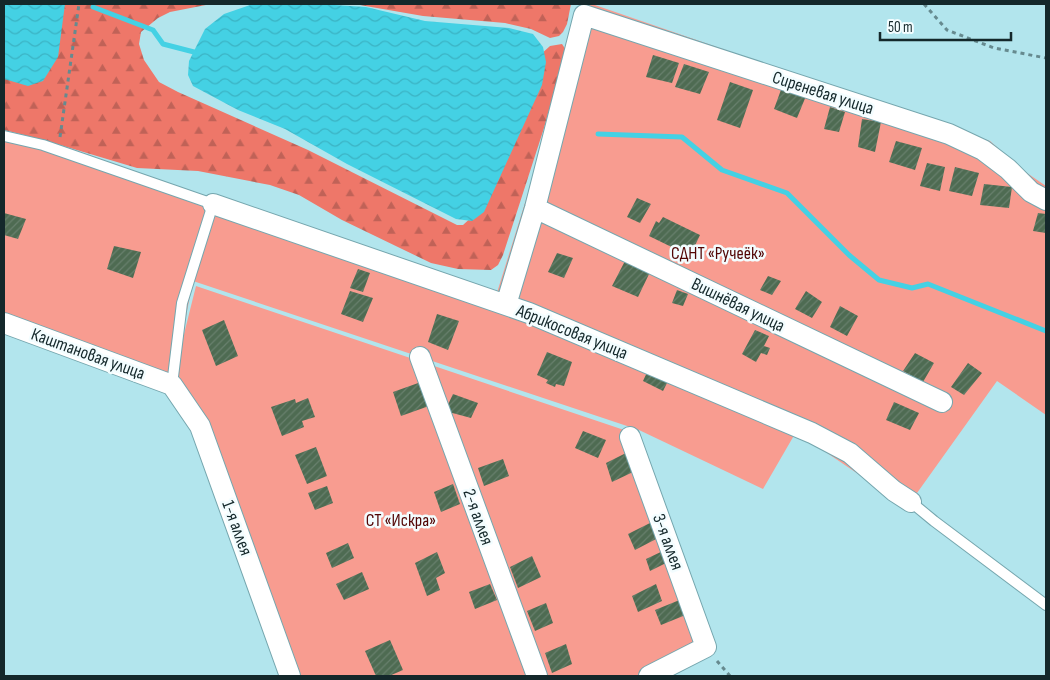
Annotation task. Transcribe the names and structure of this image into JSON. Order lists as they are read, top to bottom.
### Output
{
  "streets": {
    "street": [
      "Сиреневая улица",
      "Вишнёвая улица",
      "Абрикосовая улица",
      "Каштановая улица",
      "2-я аллея",
      "1-я аллея",
      "3-я аллея"
    ]
  },
  "crossings": [
    ["Сиреневая улица", "Вишнёвая улица"],
    ["Каштановая улица", "1-я аллея"]
  ],
  "parks": ["СДНТ «Ручеёк»", "СТ «Искра»"],
  "scale_bar": "50 m"
}
